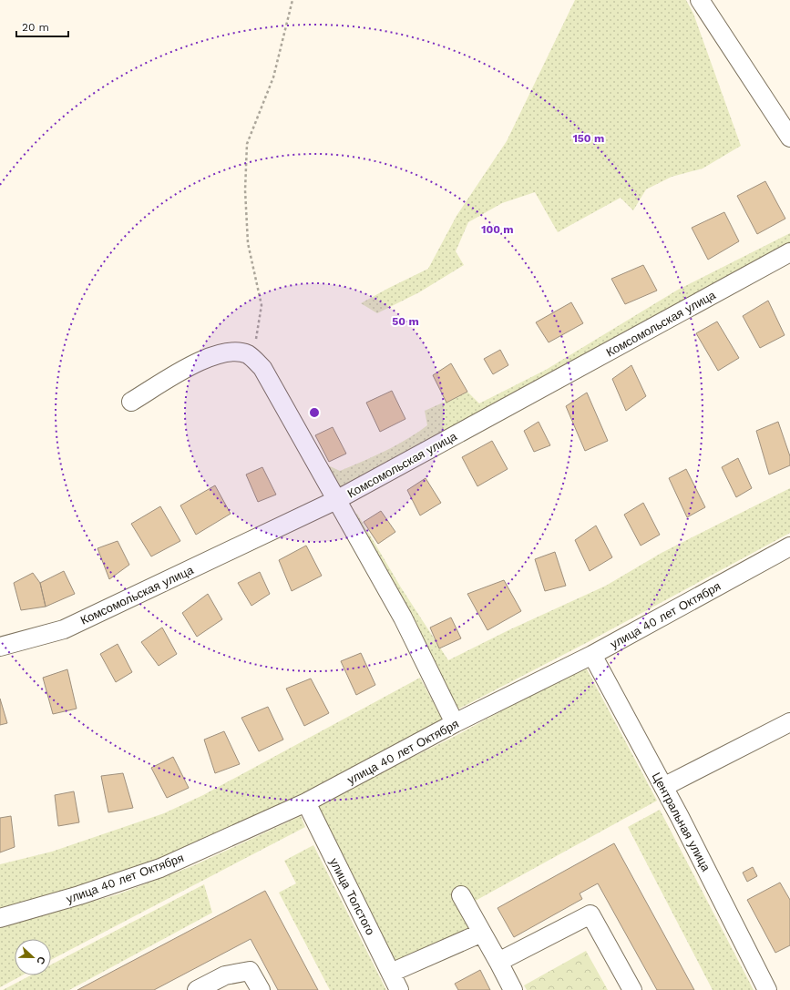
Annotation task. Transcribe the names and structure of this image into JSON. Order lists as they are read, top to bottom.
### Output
{
  "streets": {
    "street": [
      "Комсомольская улица",
      "улица 40 лет Октября",
      "Центральная улица",
      "улица Толстого"
    ]
  },
  "crossings": [
    ["улица 40 лет Октября", "Центральная улица"],
    ["улица 40 лет Октября", "улица Толстого"]
  ],
  "scale_bar": "20 m",
  "north": "right",
  "rings": ["150 m", "100 m", "50 m"]
}
